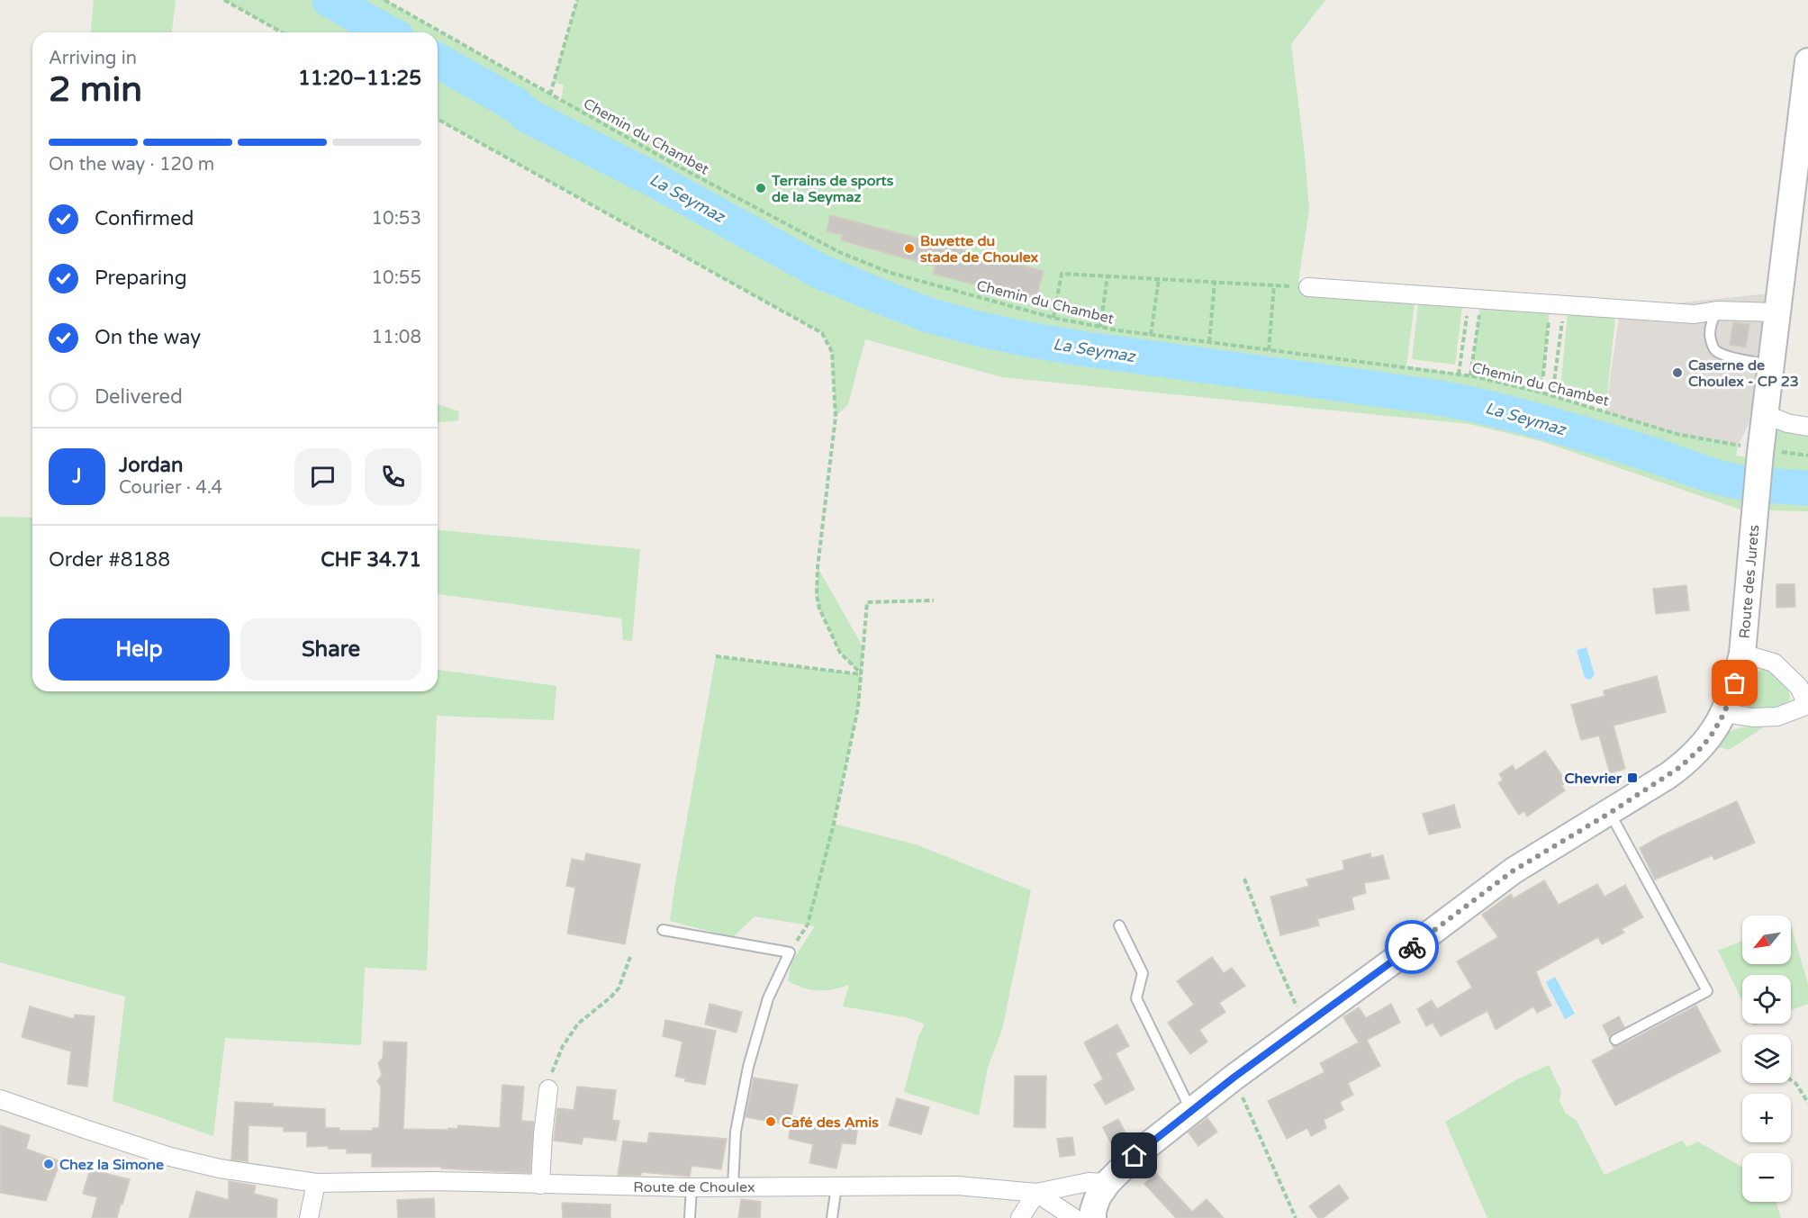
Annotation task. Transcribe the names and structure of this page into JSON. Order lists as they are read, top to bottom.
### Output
{
  "streets": {
    "street": ["Route des Jurets", "Route de Choulex"],
    "path": ["Chemin du Chambet"]
  },
  "crossings": [
    ["Chemin du Chambet", "Route des Jurets"],
    ["Route des Jurets", "Route de Choulex"]
  ],
  "water": ["La Seymaz"],
  "places": {
    "other": [
      "Terrains de sports de la Seymaz",
      "Buvette du stade de Choulex",
      "Caserne de Choulex - CP 23",
      "Café des Amis",
      "Chez la Simone"
    ],
    "transit": ["Chevrier"]
  },
  "north": "bottom left",
  "page": {
    "heading": ["2 min", "Arriving in", "11:20–11:25"],
    "panel": [
      "Jordan",
      "Courier · 4.4",
      "Order #8188",
      "CHF 34.71"
    ],
    "bar": "On the way · 120 m",
    "list": [
      ["Confirmed", "10:53"],
      ["Preparing", "10:55"],
      ["On the way", "11:08"],
      "Delivered"
    ],
    "round": "J",
    "buttons": ["Help", "Share"],
    "map_buttons": ["+", "−"]
  }
}
